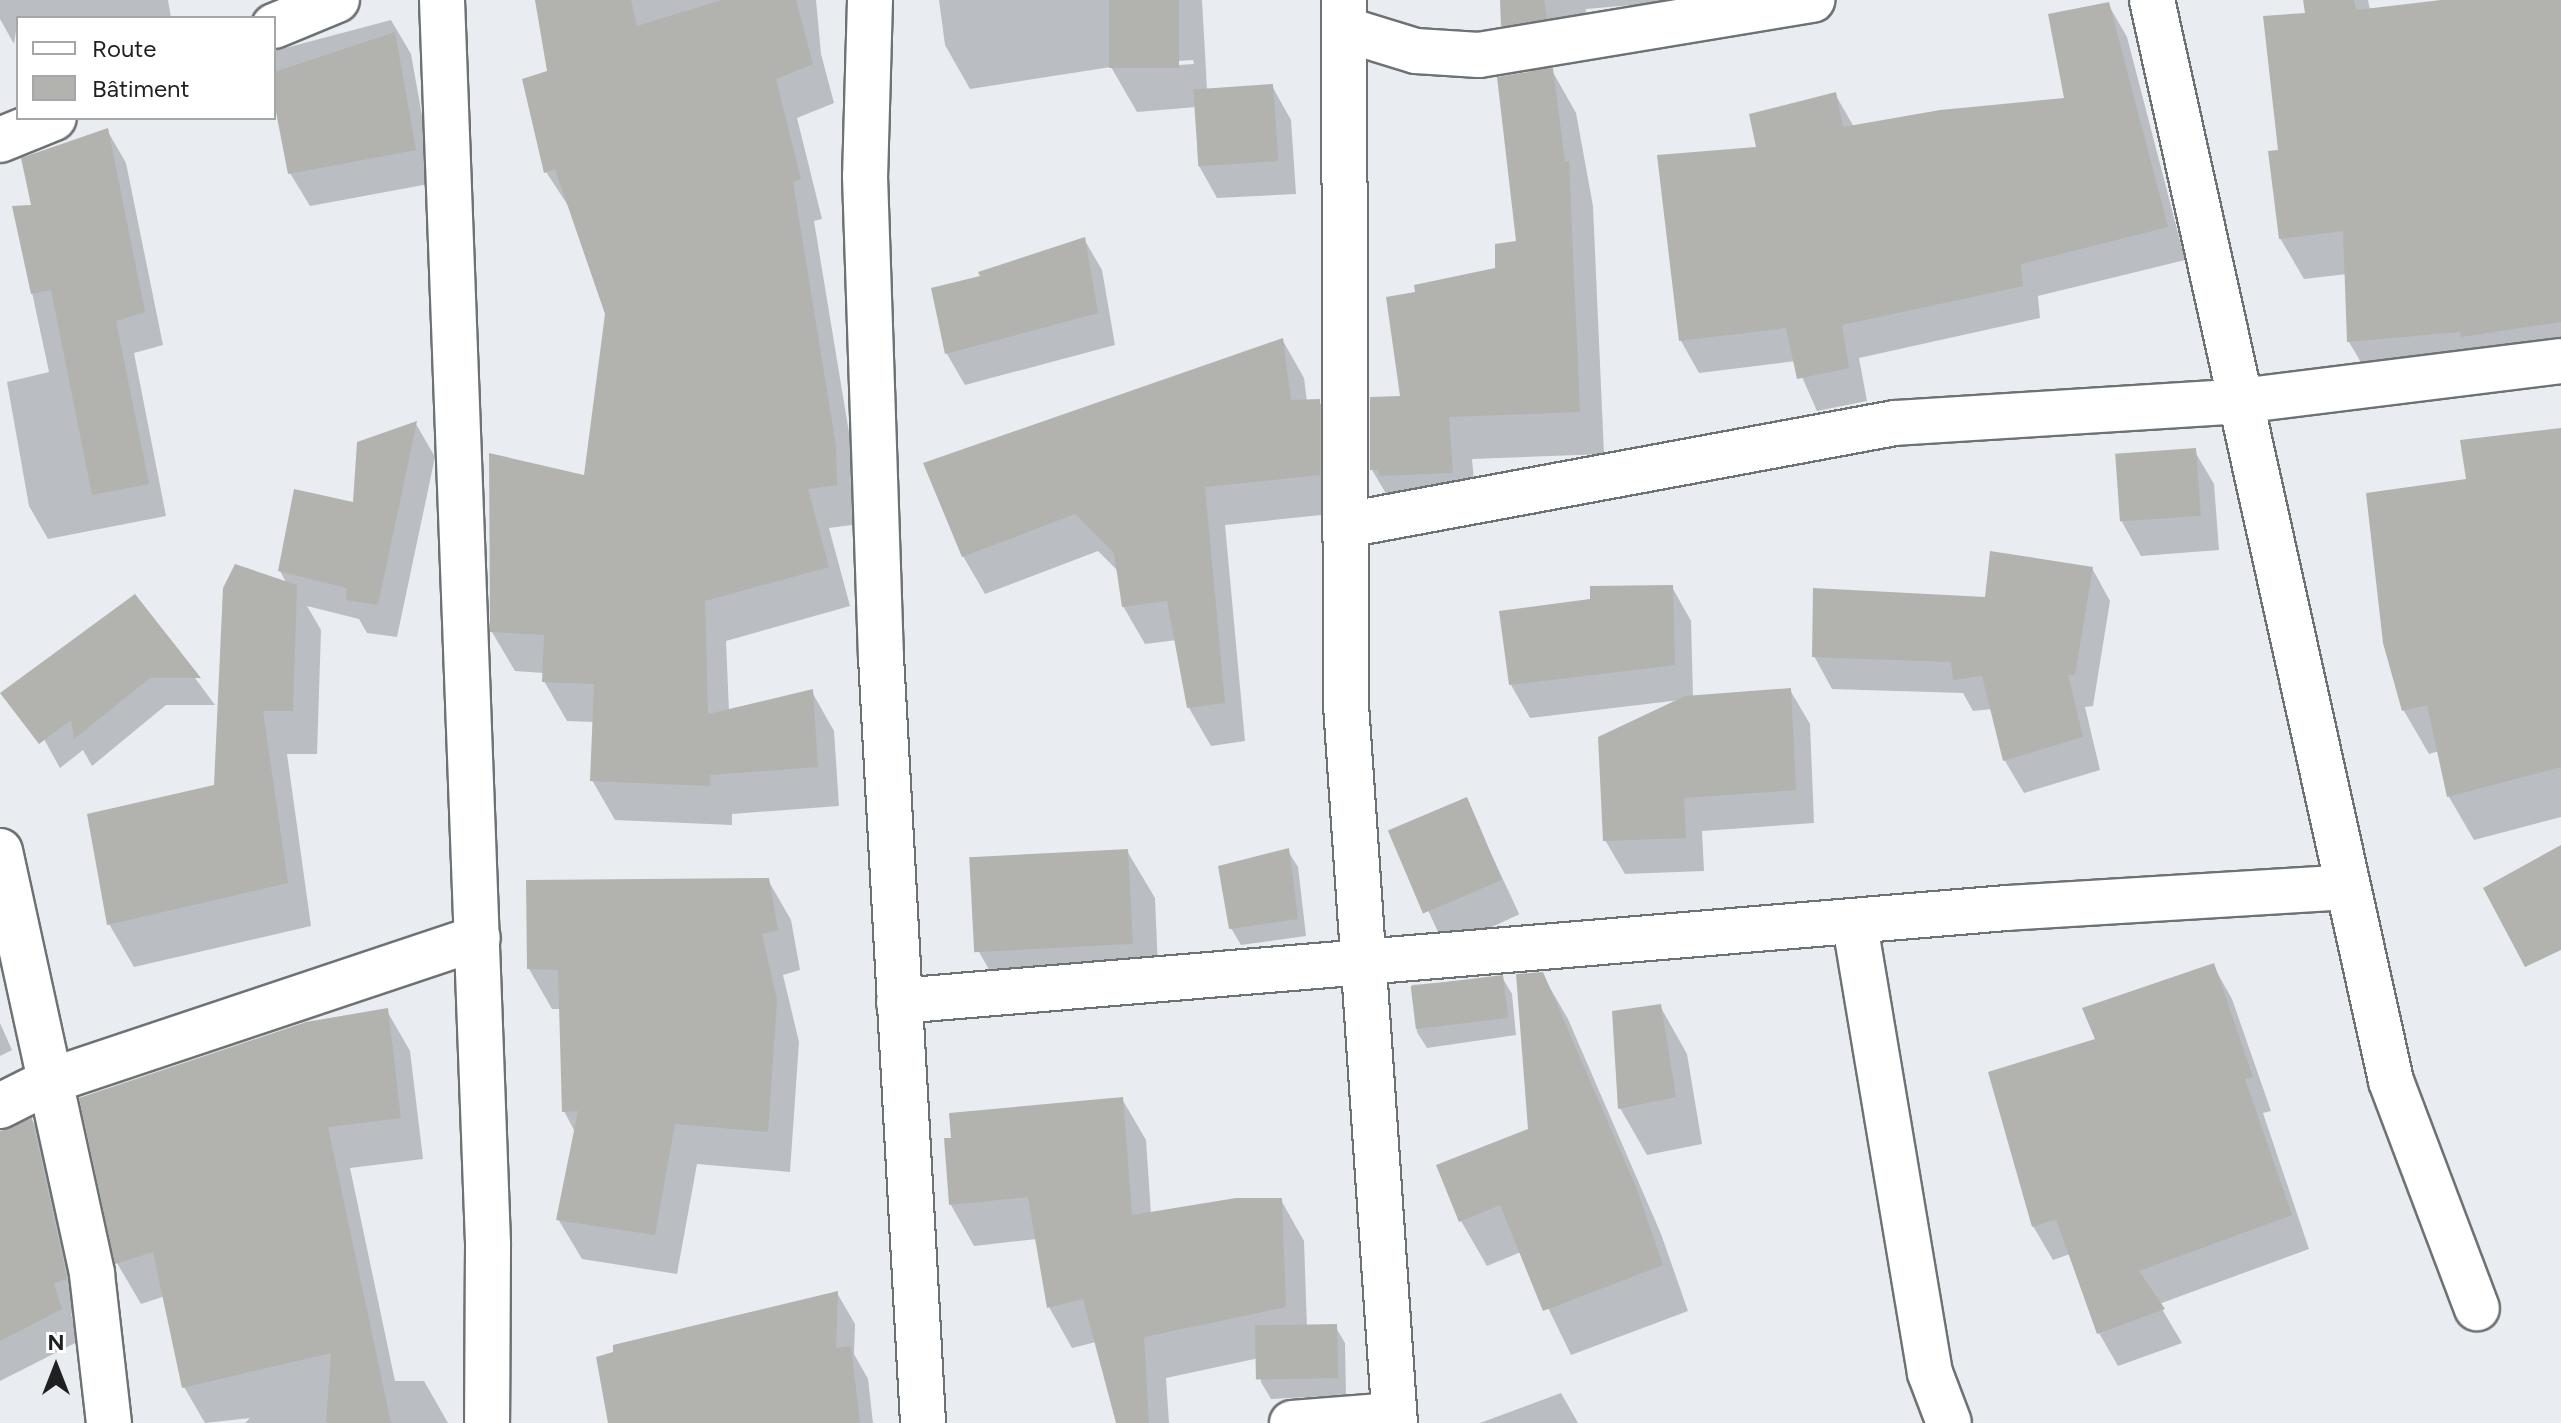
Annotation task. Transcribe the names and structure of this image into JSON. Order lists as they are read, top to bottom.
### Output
{
  "legend": ["Route", "Bâtiment"],
  "north": "top"
}
